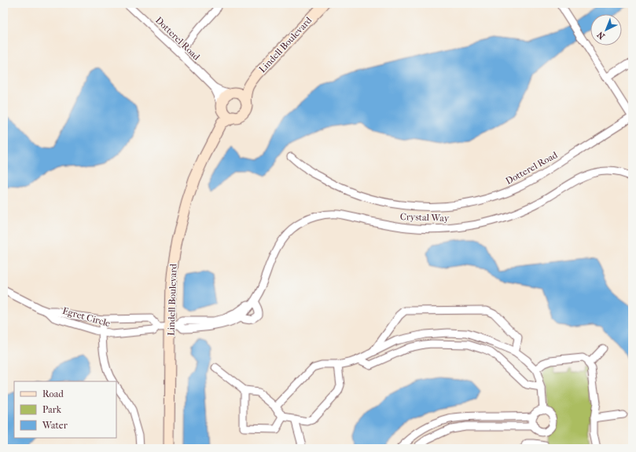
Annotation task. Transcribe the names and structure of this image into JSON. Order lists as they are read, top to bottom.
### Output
{
  "streets": {
    "street": [
      "Dotterel Road",
      "Lindell Boulevard",
      "Crystal Way",
      "Egret Circle"
    ]
  },
  "crossings": [
    ["Dotterel Road", "Lindell Boulevard"],
    ["Lindell Boulevard", "Crystal Way"],
    ["Lindell Boulevard", "Egret Circle"],
    ["Crystal Way", "Egret Circle"]
  ],
  "legend": ["Road", "Park", "Water"],
  "north": "bottom left"
}
